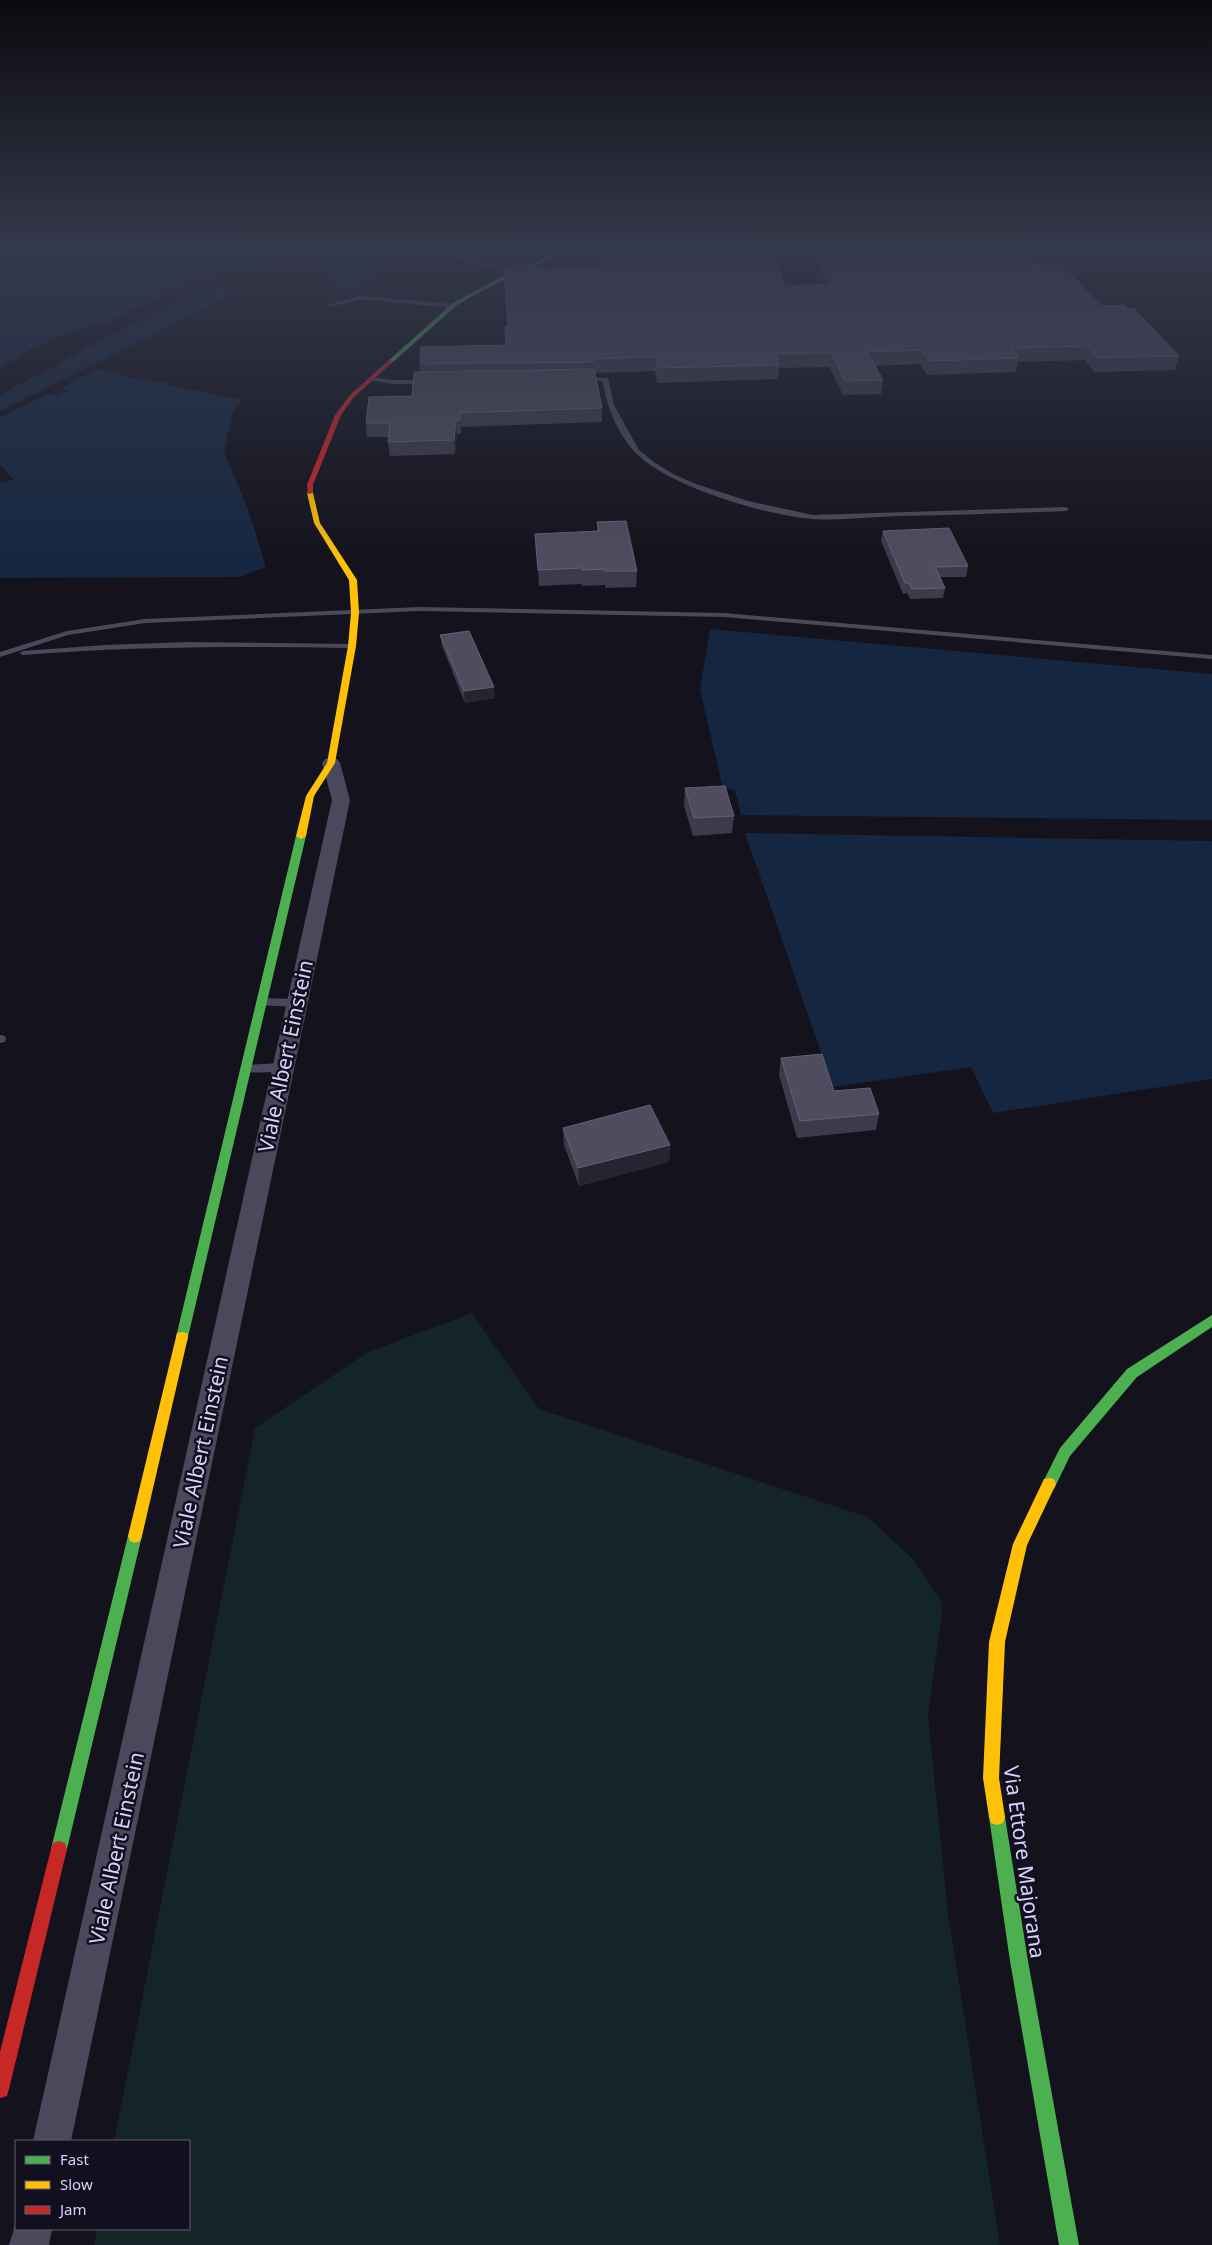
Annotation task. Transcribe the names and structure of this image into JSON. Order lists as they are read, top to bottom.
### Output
{
  "streets": {
    "street": ["Viale Albert Einstein", "Via Ettore Majorana"]
  },
  "legend": ["Fast", "Slow", "Jam"]
}
